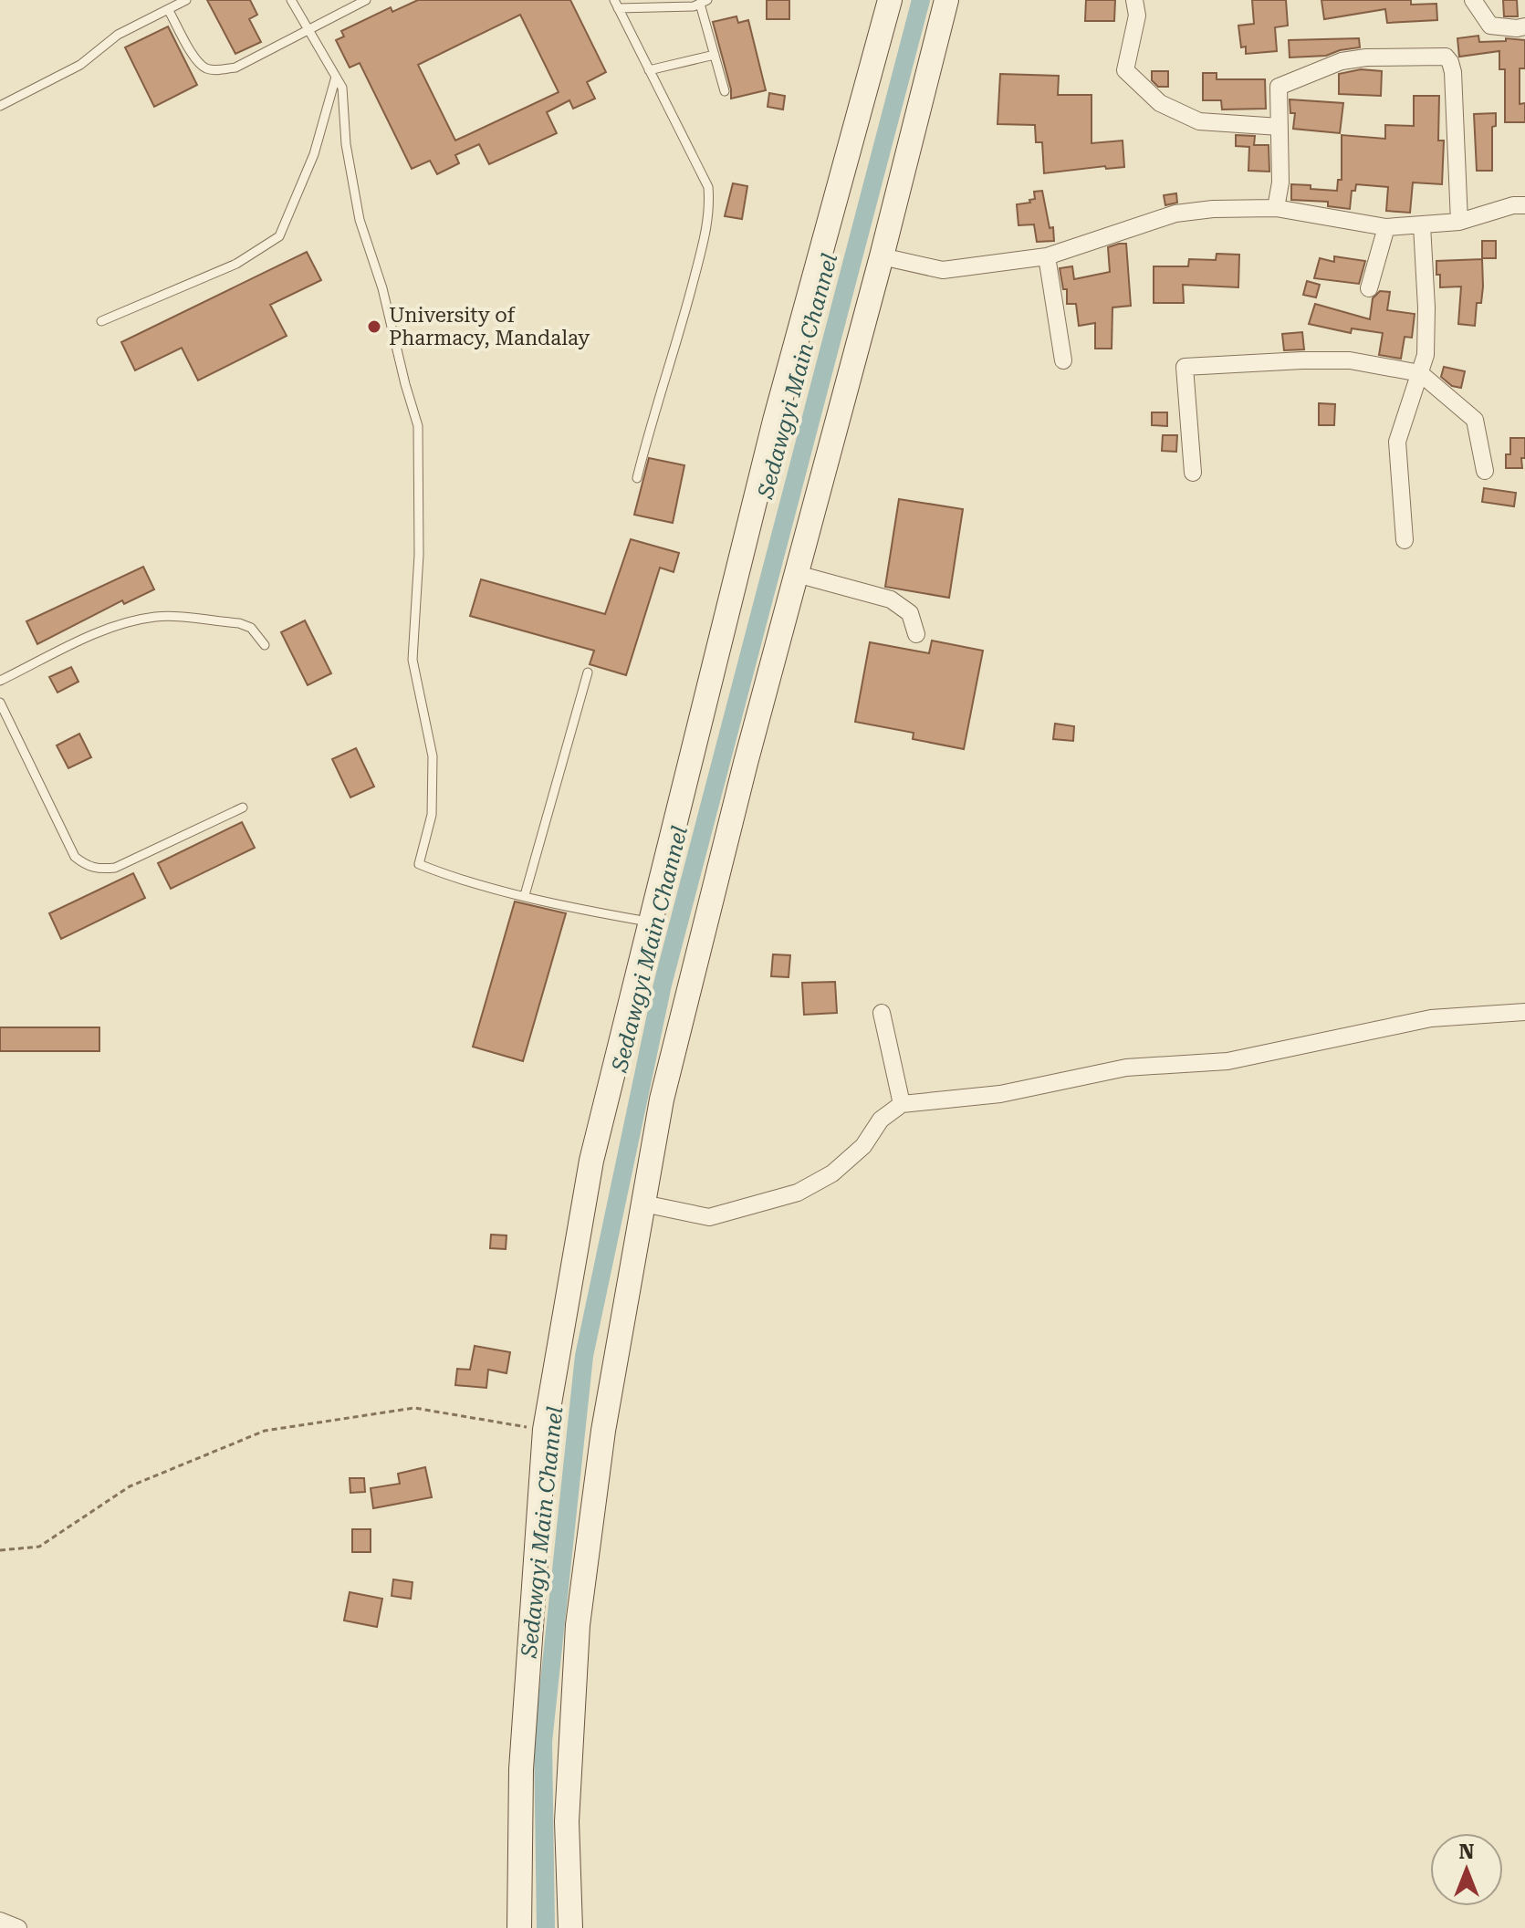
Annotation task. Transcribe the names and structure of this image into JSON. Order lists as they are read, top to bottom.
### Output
{
  "water": ["Sedawgyi Main Channel"],
  "places": ["University of Pharmacy, Mandalay"],
  "north": "top"
}
